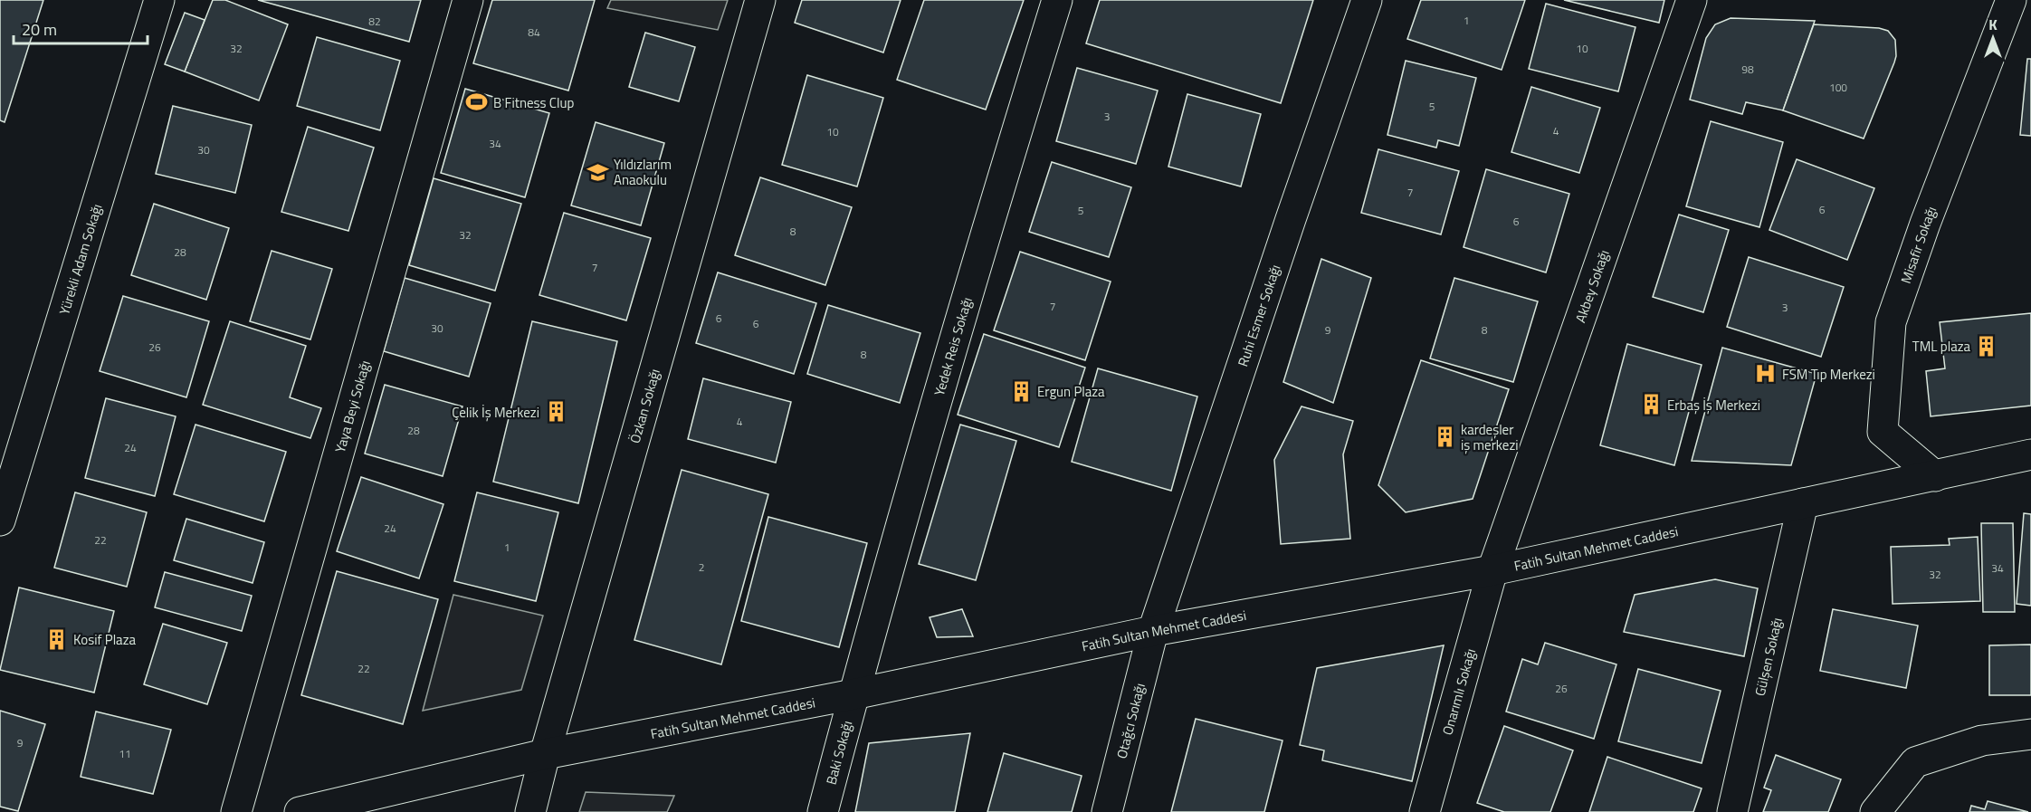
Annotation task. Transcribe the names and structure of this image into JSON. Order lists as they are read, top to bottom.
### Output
{
  "streets": {
    "street": [
      "Misafir Sokağı",
      "Yürekli Adam Sokağı",
      "Akbey Sokağı",
      "Ruhi Esmer Sokağı",
      "Yedek Reis Sokağı",
      "Yaya Beyi Sokağı",
      "Özkan Sokağı",
      "Fatih Sultan Mehmet Caddesi",
      "Gülşen Sokağı",
      "Onarımlı Sokağı",
      "Otağcı Sokağı",
      "Baki Sokağı"
    ]
  },
  "crossings": [
    ["Misafir Sokağı", "Fatih Sultan Mehmet Caddesi"],
    ["Akbey Sokağı", "Fatih Sultan Mehmet Caddesi"],
    ["Akbey Sokağı", "Onarımlı Sokağı"],
    ["Ruhi Esmer Sokağı", "Fatih Sultan Mehmet Caddesi"],
    ["Ruhi Esmer Sokağı", "Otağcı Sokağı"],
    ["Yedek Reis Sokağı", "Fatih Sultan Mehmet Caddesi"],
    ["Yedek Reis Sokağı", "Baki Sokağı"],
    ["Özkan Sokağı", "Fatih Sultan Mehmet Caddesi"],
    ["Fatih Sultan Mehmet Caddesi", "Gülşen Sokağı"],
    ["Fatih Sultan Mehmet Caddesi", "Onarımlı Sokağı"],
    ["Fatih Sultan Mehmet Caddesi", "Otağcı Sokağı"],
    ["Fatih Sultan Mehmet Caddesi", "Baki Sokağı"]
  ],
  "places": {
    "sports": ["B Fitness Clup"],
    "school or university": ["Yıldızlarım Anaokulu"],
    "building": [
      "TML plaza",
      "Ergun Plaza",
      "Erbaş İş Merkezi",
      "Çelik İş Merkezi",
      "kardeşler iş merkezi",
      "Kosif Plaza"
    ],
    "hospital": ["FSM Tıp Merkezi"]
  },
  "house_numbers": [
    "1",
    "82",
    "84",
    "32",
    "10",
    "98",
    "100",
    "5",
    "3",
    "4",
    "10",
    "34",
    "30",
    "7",
    "6",
    "5",
    "6",
    "8",
    "32",
    "28",
    "7",
    "7",
    "3",
    "6",
    "6",
    "30",
    "9",
    "8",
    "26",
    "8",
    "4",
    "28",
    "24",
    "24",
    "22",
    "1",
    "2",
    "34",
    "32",
    "22",
    "26",
    "9",
    "11"
  ],
  "scale_bar": "20 m",
  "north": "top"
}
